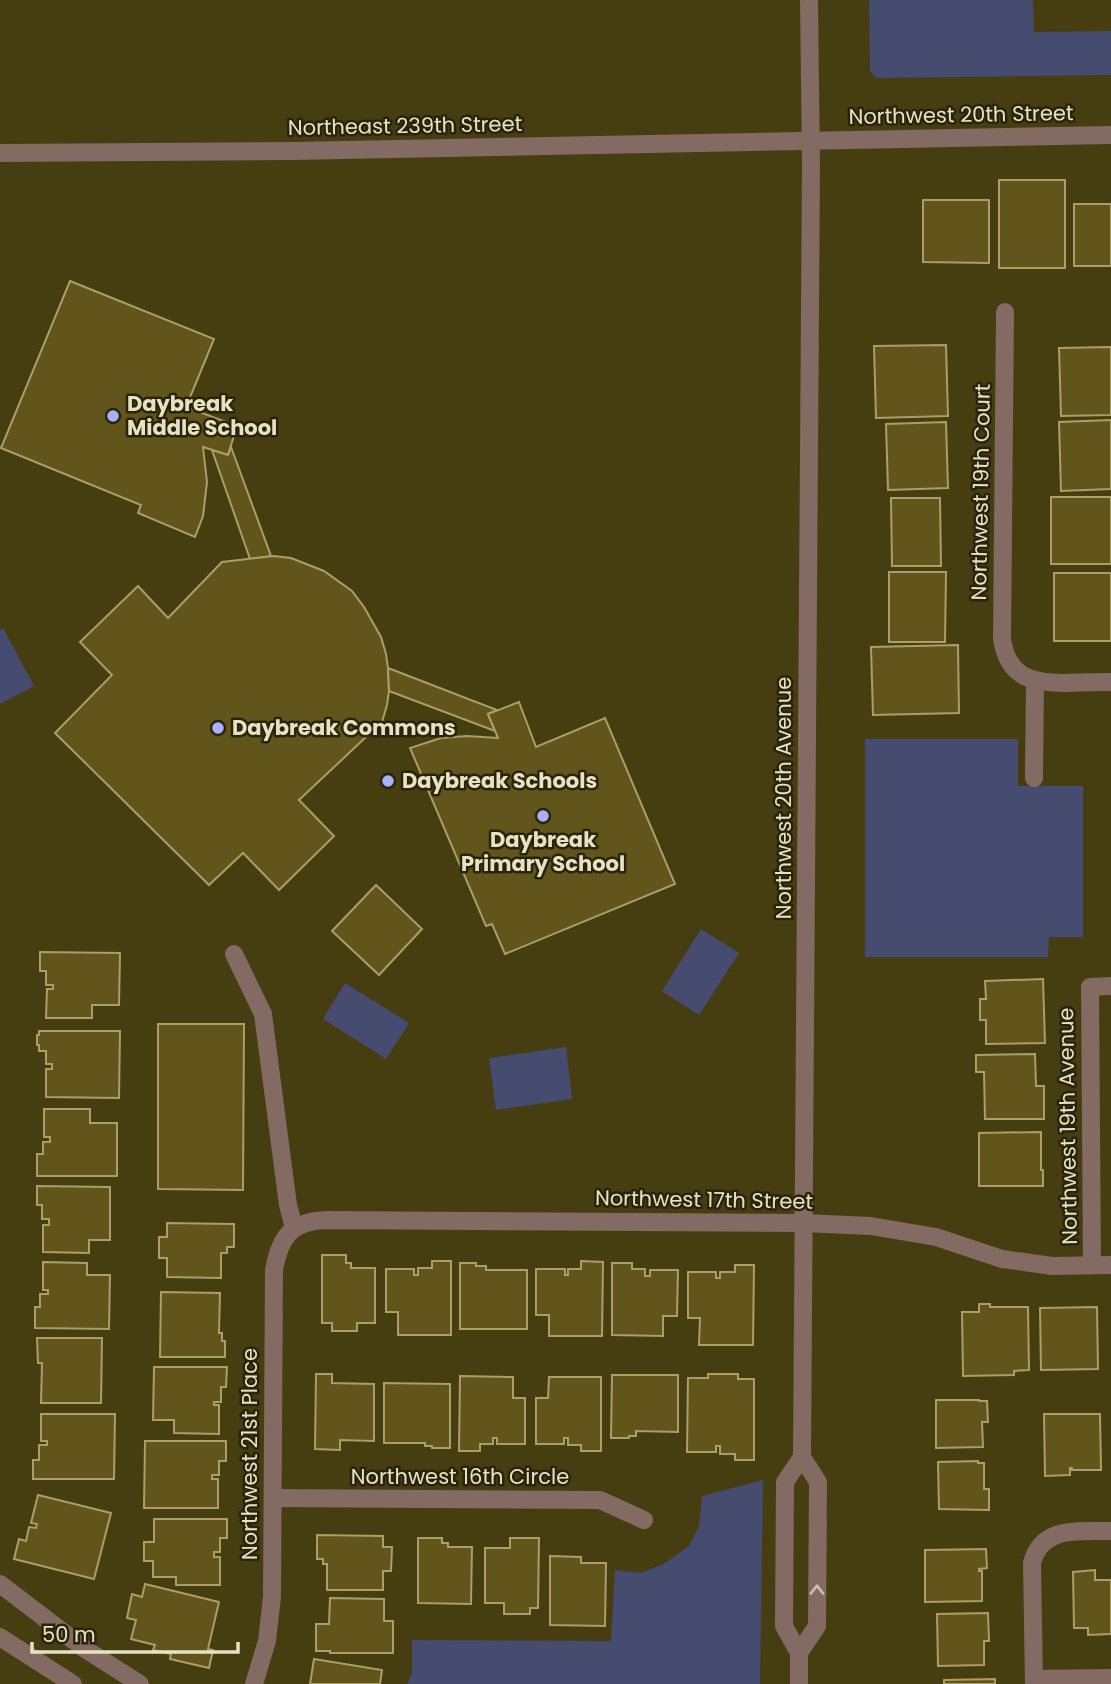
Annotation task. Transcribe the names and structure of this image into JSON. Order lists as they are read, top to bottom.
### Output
{
  "streets": {
    "street": [
      "Northwest 20th Street",
      "Northeast 239th Street",
      "Northwest 19th Court",
      "Northwest 20th Avenue",
      "Northwest 19th Avenue",
      "Northwest 17th Street",
      "Northwest 21st Place",
      "Northwest 16th Circle"
    ]
  },
  "crossings": [
    ["Northwest 20th Street", "Northeast 239th Street"],
    ["Northwest 20th Street", "Northwest 20th Avenue"],
    ["Northeast 239th Street", "Northwest 20th Avenue"],
    ["Northwest 20th Avenue", "Northwest 17th Street"],
    ["Northwest 19th Avenue", "Northwest 17th Street"],
    ["Northwest 17th Street", "Northwest 21st Place"],
    ["Northwest 21st Place", "Northwest 16th Circle"]
  ],
  "places": [
    "Daybreak Middle School",
    "Daybreak Commons",
    "Daybreak Schools",
    "Daybreak Primary School"
  ],
  "scale_bar": "50 m"
}
